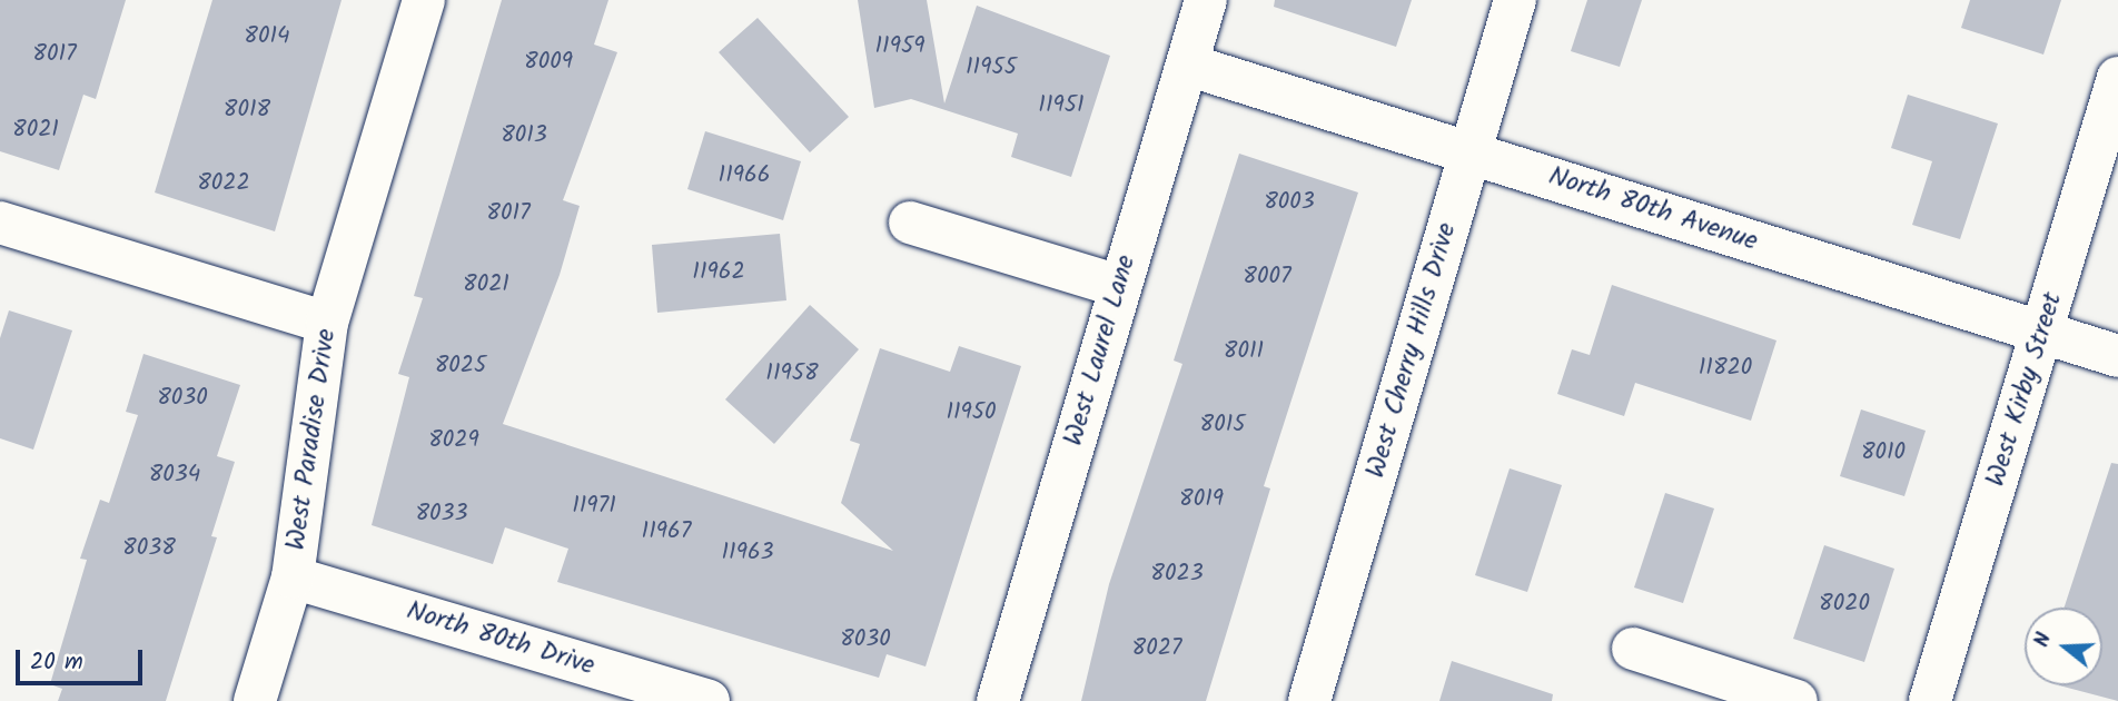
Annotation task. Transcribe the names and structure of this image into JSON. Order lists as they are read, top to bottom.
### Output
{
  "streets": {
    "street": [
      "North 80th Avenue",
      "West Laurel Lane",
      "West Cherry Hills Drive",
      "West Kirby Street",
      "West Paradise Drive",
      "North 80th Drive"
    ]
  },
  "crossings": [
    ["North 80th Avenue", "West Laurel Lane"],
    ["North 80th Avenue", "West Cherry Hills Drive"],
    ["North 80th Avenue", "West Kirby Street"],
    ["West Paradise Drive", "North 80th Drive"]
  ],
  "house_numbers": [
    "8014",
    "11959",
    "8017",
    "8009",
    "11955",
    "11951",
    "8018",
    "8021",
    "8013",
    "11966",
    "8022",
    "8003",
    "8017",
    "11962",
    "8007",
    "8021",
    "8011",
    "8025",
    "11820",
    "11958",
    "8030",
    "11950",
    "8015",
    "8029",
    "8010",
    "8034",
    "8019",
    "11971",
    "8033",
    "11967",
    "8038",
    "11963",
    "8023",
    "8020",
    "8030",
    "8027"
  ],
  "scale_bar": "20 m",
  "north": "left"
}
